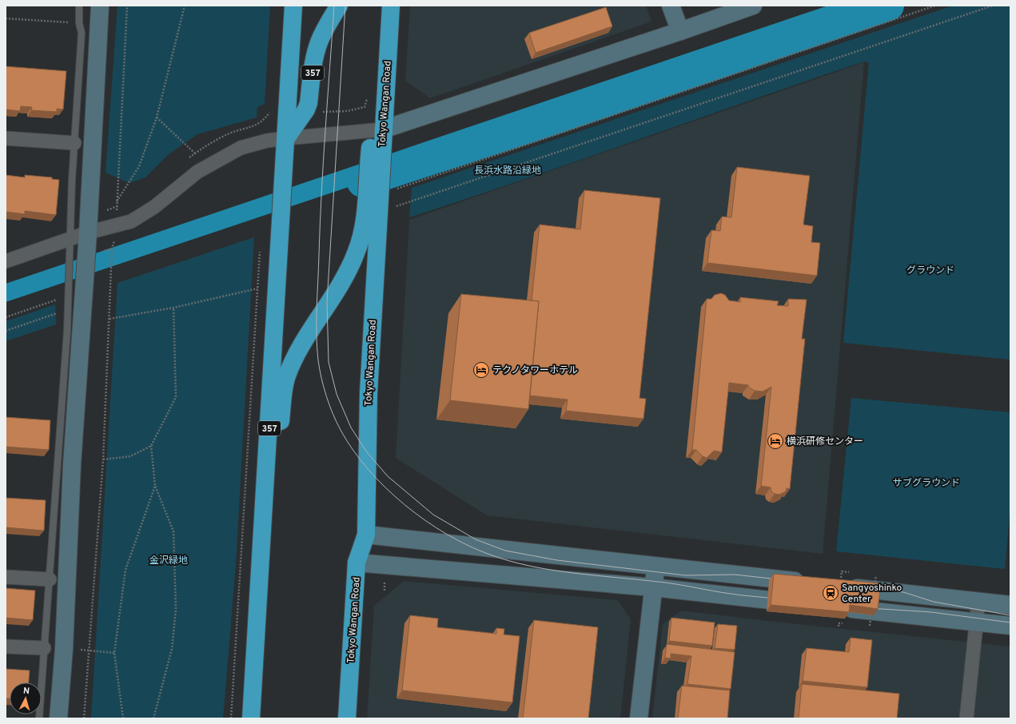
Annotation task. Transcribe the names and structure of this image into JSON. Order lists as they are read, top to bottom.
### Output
{
  "streets": {
    "highway": ["357", "Tokyo Wangan Road"]
  },
  "crossings": [
    ["357", "Tokyo Wangan Road"]
  ],
  "parks": [
    "長浜水路沿緑地",
    "グラウンド",
    "サブグラウンド",
    "金沢緑地"
  ],
  "places": {
    "hotel": ["テクノタワーホテル", "横浜研修センター"],
    "station": ["Sangyoshinko Center"]
  },
  "north": "top"
}
